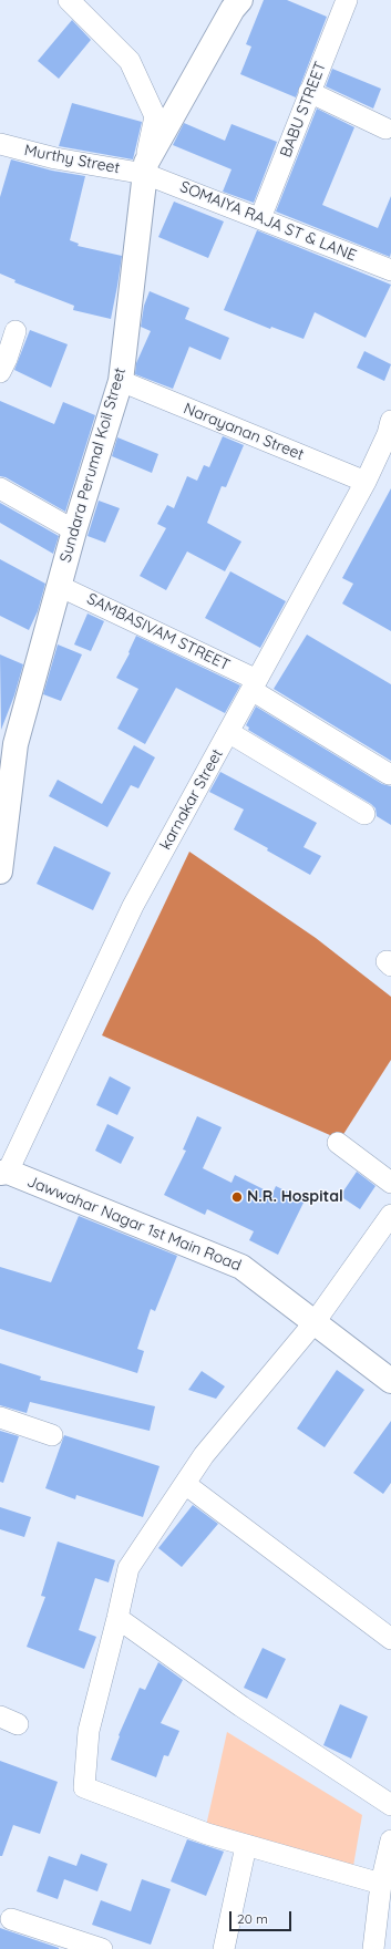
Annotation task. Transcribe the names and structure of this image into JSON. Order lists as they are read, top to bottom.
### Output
{
  "streets": {
    "street": [
      "BABU STREET",
      "Murthy Street",
      "SOMAIYA RAJA ST & LANE",
      "Narayanan Street",
      "Sundara Perumal Koil Street",
      "SAMBASIVAM STREET",
      "karnakar Street",
      "Jawwahar Nagar 1st Main Road"
    ]
  },
  "crossings": [
    ["BABU STREET", "SOMAIYA RAJA ST & LANE"],
    ["Murthy Street", "SOMAIYA RAJA ST & LANE"],
    ["Murthy Street", "Sundara Perumal Koil Street"],
    ["SOMAIYA RAJA ST & LANE", "Sundara Perumal Koil Street"],
    ["Narayanan Street", "Sundara Perumal Koil Street"],
    ["Narayanan Street", "karnakar Street"],
    ["Sundara Perumal Koil Street", "SAMBASIVAM STREET"],
    ["SAMBASIVAM STREET", "karnakar Street"],
    ["karnakar Street", "Jawwahar Nagar 1st Main Road"]
  ],
  "places": ["N.R. Hospital"],
  "scale_bar": "20 m"
}
